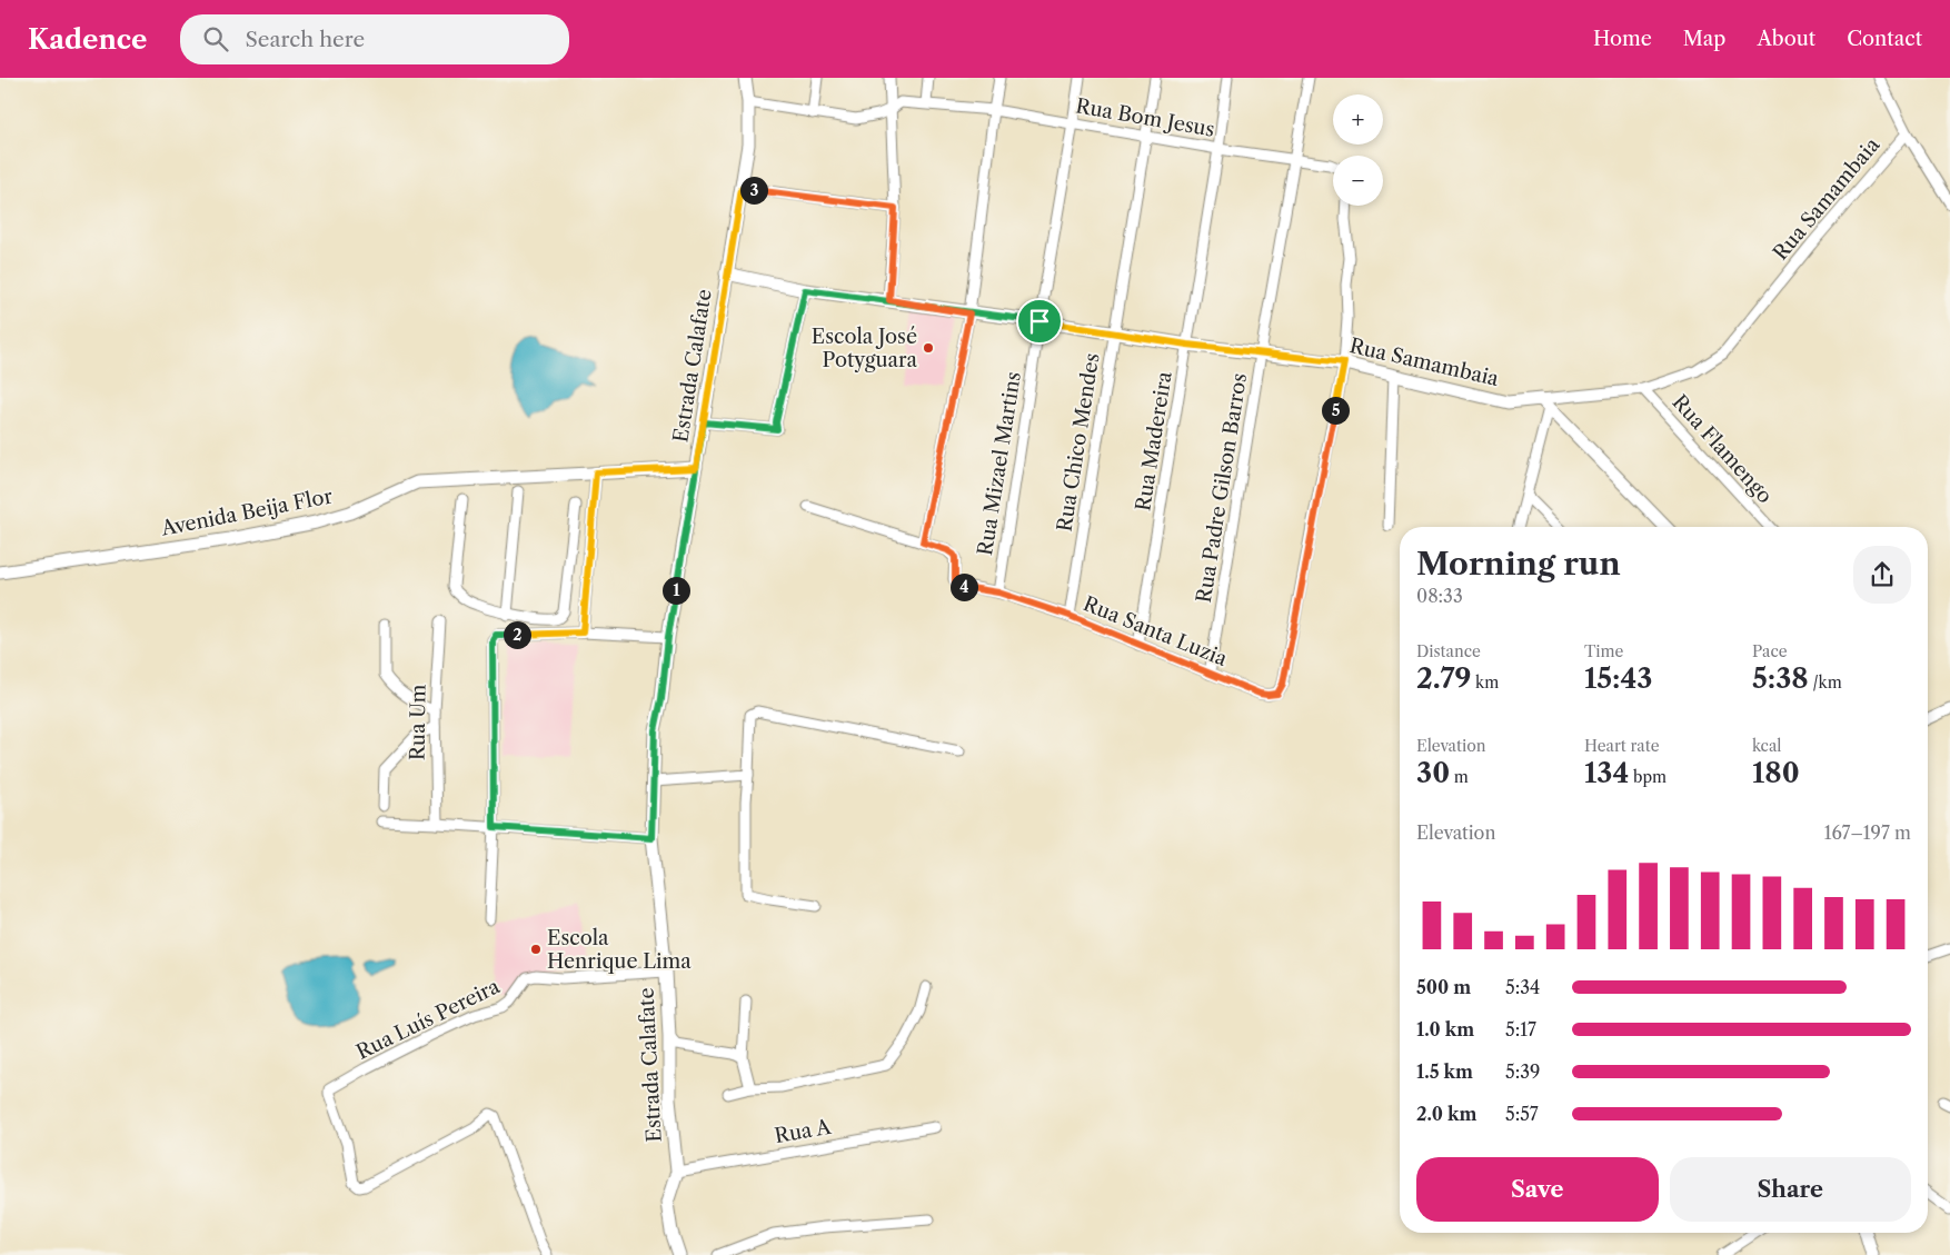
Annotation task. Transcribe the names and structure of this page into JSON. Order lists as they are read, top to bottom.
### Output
{
  "streets": {
    "street": [
      "Rua Bom Jesus",
      "Rua Samambaia",
      "Estrada Calafate",
      "Rua Madereira",
      "Rua Chico Mendes",
      "Rua Flamengo",
      "Rua Mizael Martins",
      "Rua Padre Gilson Barros",
      "Avenida Beija Flor",
      "Rua Santa Luzia",
      "Rua Um",
      "Rua Luís Pereira",
      "Rua A"
    ]
  },
  "crossings": [
    ["Rua Bom Jesus", "Estrada Calafate"],
    ["Rua Bom Jesus", "Rua Madereira"],
    ["Rua Bom Jesus", "Rua Chico Mendes"],
    ["Rua Bom Jesus", "Rua Mizael Martins"],
    ["Rua Bom Jesus", "Rua Padre Gilson Barros"],
    ["Rua Samambaia", "Estrada Calafate"],
    ["Rua Samambaia", "Rua Madereira"],
    ["Rua Samambaia", "Rua Chico Mendes"],
    ["Rua Samambaia", "Rua Flamengo"],
    ["Rua Samambaia", "Rua Mizael Martins"],
    ["Rua Samambaia", "Rua Padre Gilson Barros"],
    ["Rua Samambaia", "Rua Santa Luzia"],
    ["Estrada Calafate", "Avenida Beija Flor"],
    ["Estrada Calafate", "Rua Luís Pereira"],
    ["Estrada Calafate", "Rua A"],
    ["Rua Madereira", "Rua Santa Luzia"],
    ["Rua Chico Mendes", "Rua Santa Luzia"],
    ["Rua Mizael Martins", "Rua Santa Luzia"],
    ["Rua Padre Gilson Barros", "Rua Santa Luzia"]
  ],
  "places": ["Escola José Potyguara", "Escola Henrique Lima"],
  "page": {
    "header": "Kadence",
    "search": "Search here",
    "nav": [
      "Home",
      "Map",
      "About",
      "Contact"
    ],
    "map_buttons": ["+", "−"],
    "pins": [
      "3",
      "5",
      "4",
      "1",
      "2"
    ],
    "heading": ["Morning run", "08:33"],
    "stats": [
      ["Distance", "2.79 km"],
      ["Time", "15:43"],
      ["Pace", "5:38 /km"],
      ["Elevation", "30 m"],
      ["Heart rate", "134 bpm"],
      ["kcal", "180"]
    ],
    "chart": ["Elevation", "167–197 m"],
    "list": [
      {
        "name": "500 m",
        "note": "5:34"
      },
      {
        "name": "1.0 km",
        "note": "5:17"
      },
      {
        "name": "1.5 km",
        "note": "5:39"
      },
      {
        "name": "2.0 km",
        "note": "5:57"
      }
    ],
    "buttons": ["Save", "Share"]
  }
}
